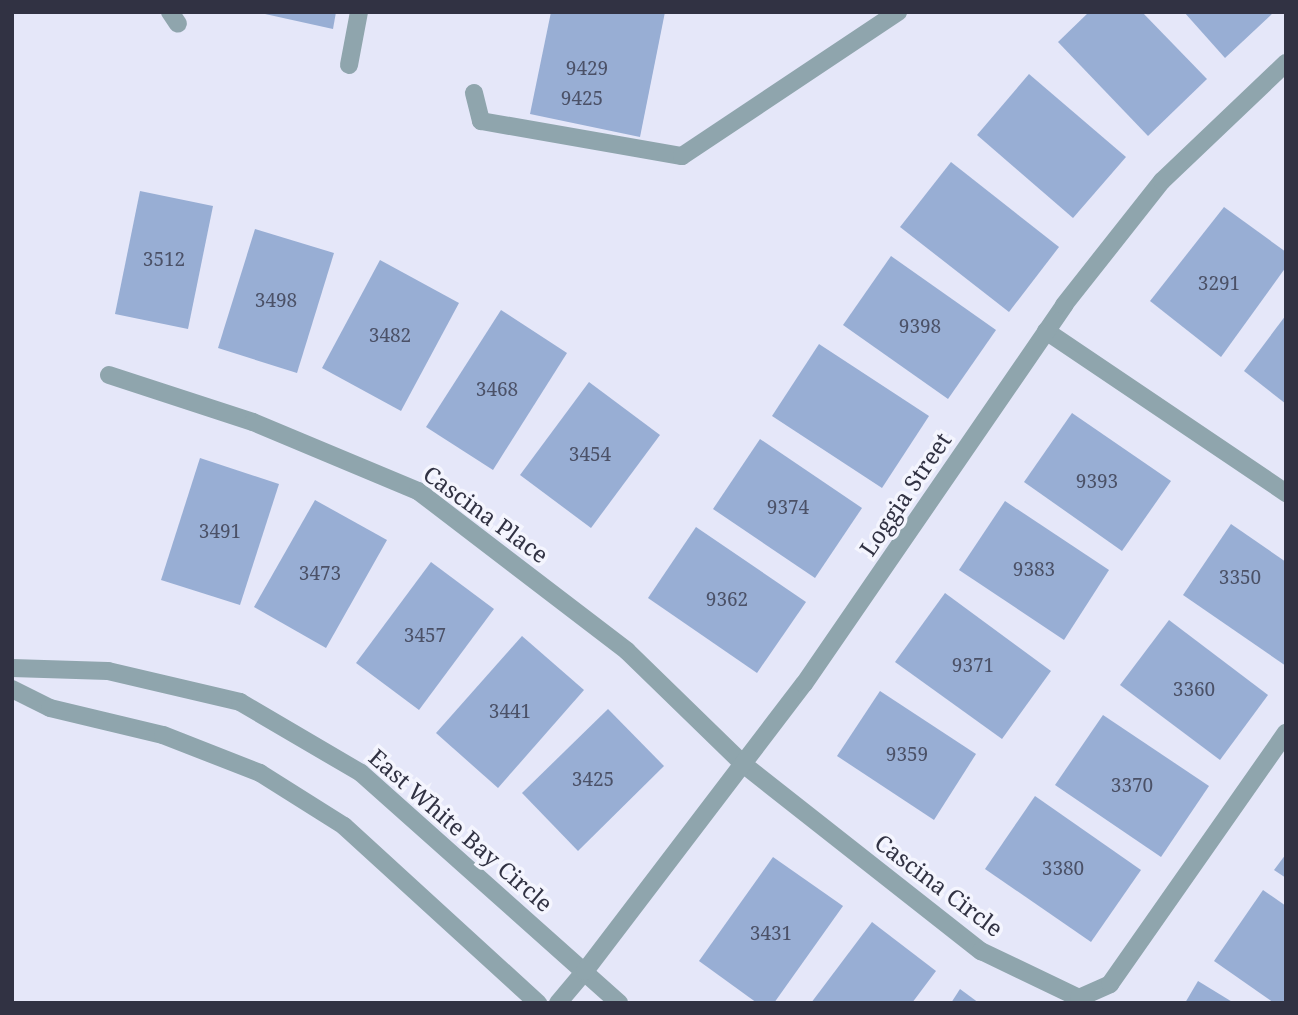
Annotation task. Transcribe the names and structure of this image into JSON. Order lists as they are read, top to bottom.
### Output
{
  "streets": {
    "street": [
      "Loggia Street",
      "Cascina Place",
      "East White Bay Circle",
      "Cascina Circle"
    ]
  },
  "crossings": [
    ["Loggia Street", "Cascina Place"],
    ["Loggia Street", "East White Bay Circle"],
    ["Loggia Street", "Cascina Circle"],
    ["Cascina Place", "Cascina Circle"]
  ],
  "house_numbers": [
    "9429",
    "9425",
    "3512",
    "3291",
    "3498",
    "9398",
    "3482",
    "3468",
    "3454",
    "9393",
    "9374",
    "3491",
    "9383",
    "3473",
    "3350",
    "9362",
    "3457",
    "9371",
    "3360",
    "3441",
    "9359",
    "3425",
    "3370",
    "3380",
    "3431"
  ]
}
